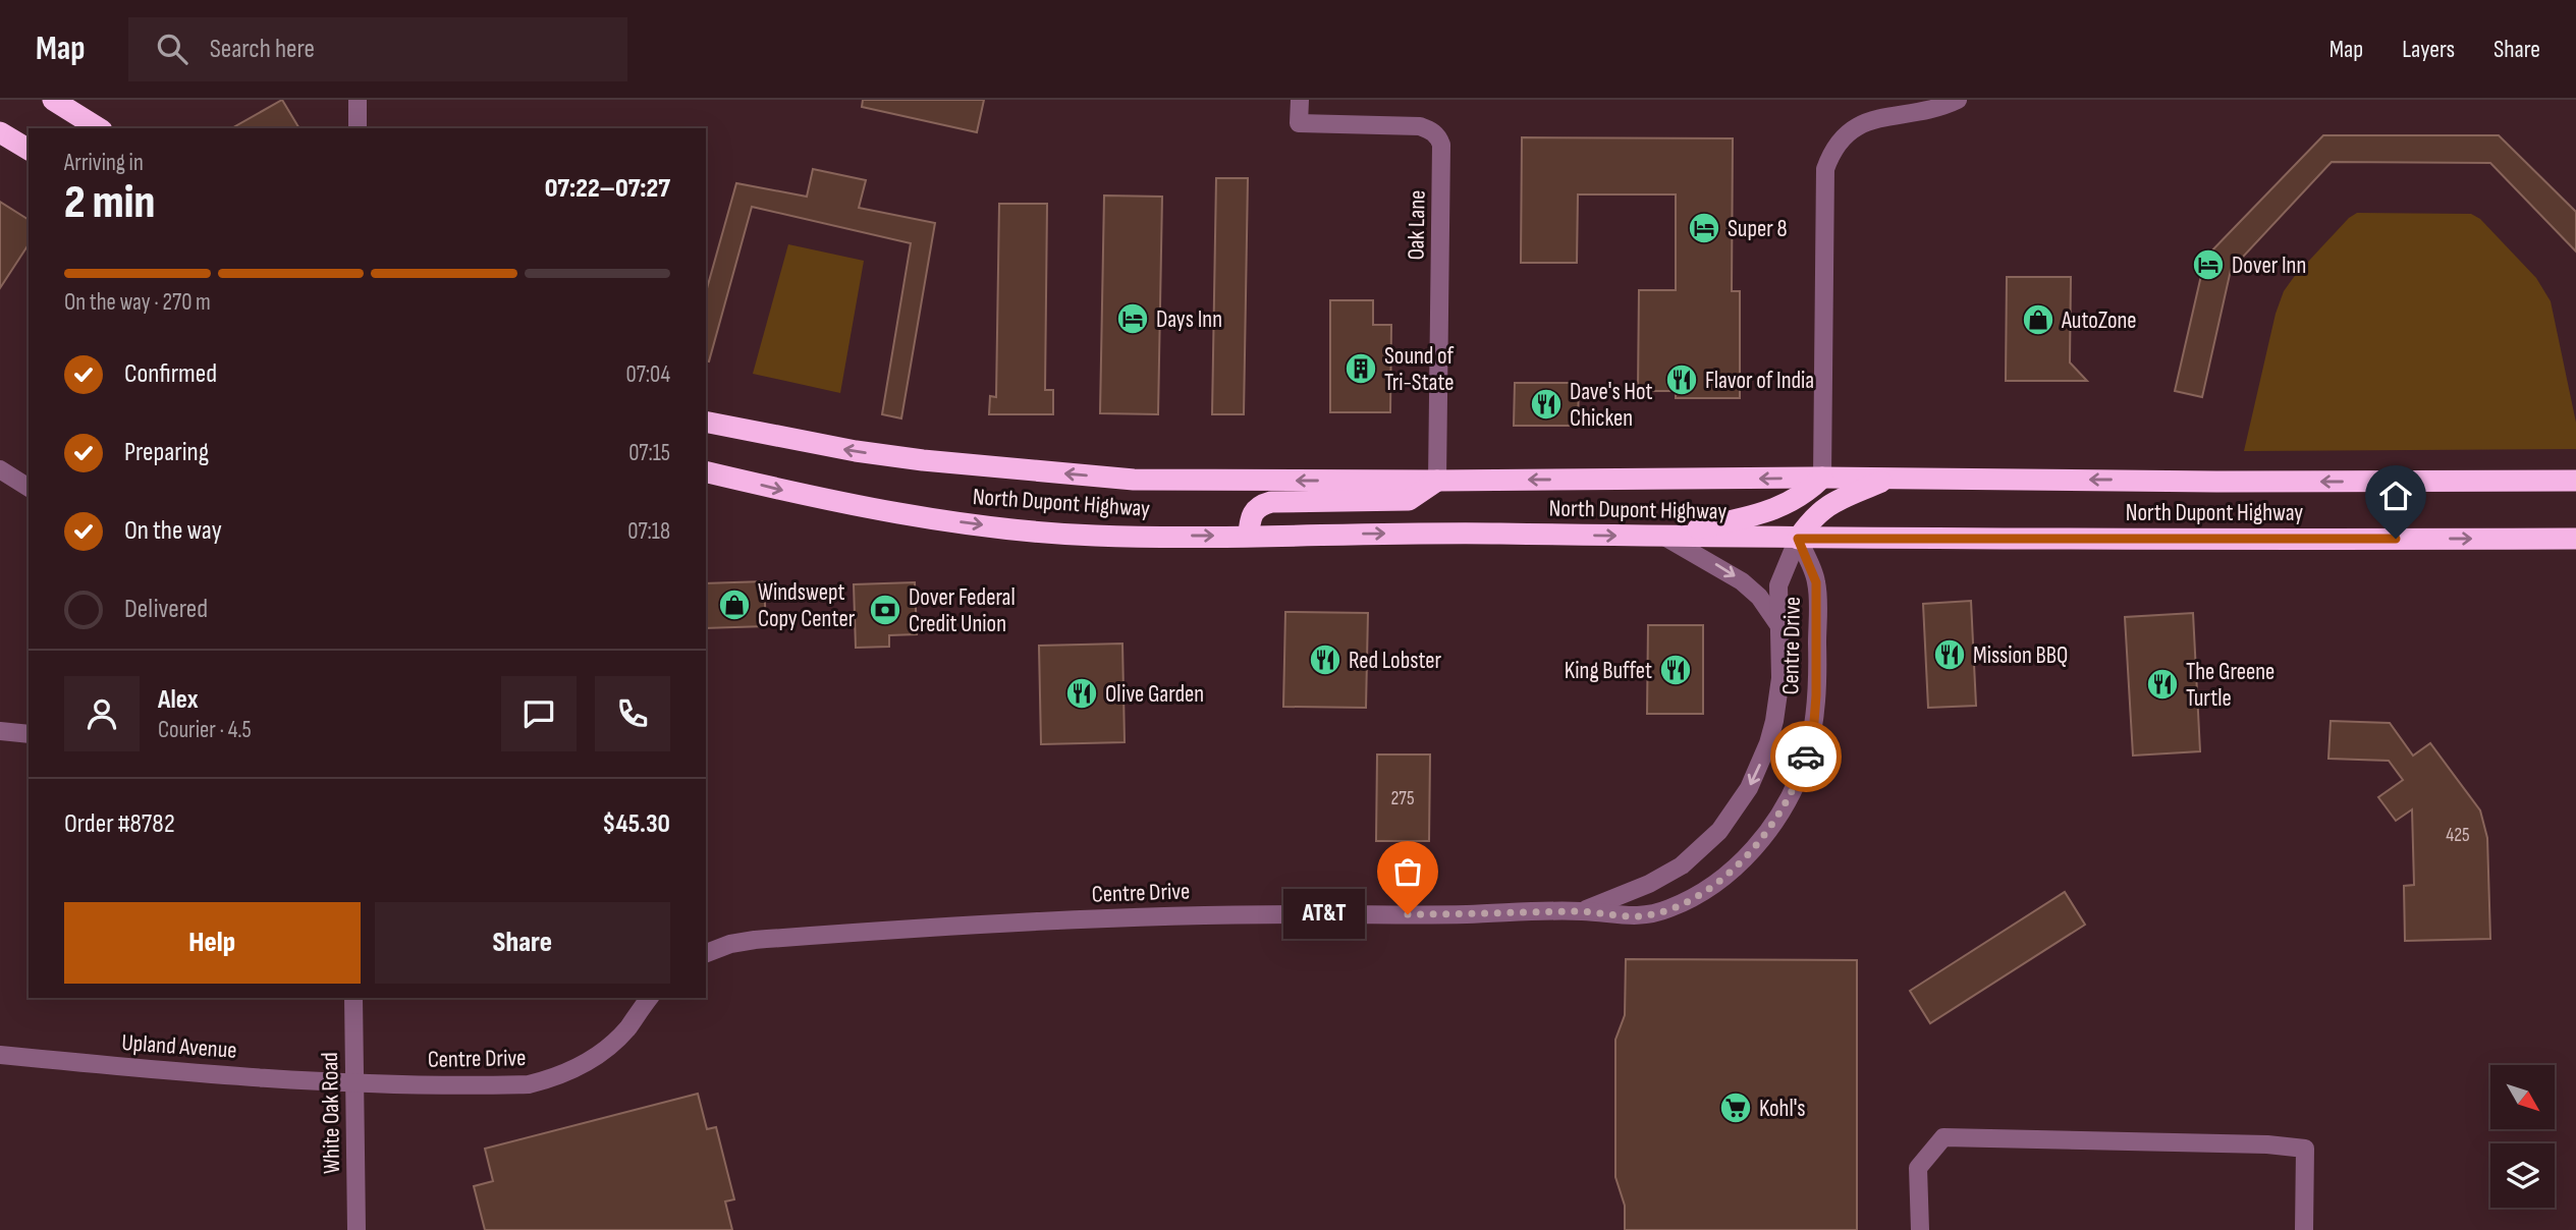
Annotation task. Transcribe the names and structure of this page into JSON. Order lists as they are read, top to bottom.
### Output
{
  "streets": {
    "highway": ["North Dupont Highway"],
    "street": [
      "Oak Lane",
      "Centre Drive",
      "Upland Avenue",
      "White Oak Road"
    ]
  },
  "crossings": [
    ["Oak Lane", "North Dupont Highway"],
    ["North Dupont Highway", "Centre Drive"],
    ["Centre Drive", "Upland Avenue"],
    ["Centre Drive", "White Oak Road"],
    ["Upland Avenue", "White Oak Road"]
  ],
  "places": {
    "hotel": ["Super 8", "Dover Inn", "Days Inn"],
    "shop": ["AutoZone", "Windswept Copy Center"],
    "building": ["Sound of Tri-State"],
    "restaurant": [
      "Flavor of India",
      "Dave's Hot Chicken",
      "Mission BBQ",
      "Red Lobster",
      "King Buffet",
      "The Greene Turtle",
      "Olive Garden"
    ],
    "bank": ["Dover Federal Credit Union"],
    "other": ["AT&T"],
    "supermarket": ["Kohl's"]
  },
  "house_numbers": ["275", "425"],
  "north": "bottom right",
  "page": {
    "header": "Map",
    "search": "Search here",
    "nav": ["Map", "Layers", "Share"],
    "heading": ["2 min", "Arriving in", "07:22–07:27"],
    "panel": [
      "Alex",
      "Courier · 4.5",
      "Order #8782",
      "$45.30"
    ],
    "bar": "On the way · 270 m",
    "list": [
      ["Confirmed", "07:04"],
      ["Preparing", "07:15"],
      ["On the way", "07:18"],
      "Delivered"
    ],
    "buttons": ["Help", "Share"],
    "bubble": "AT&T"
  }
}
